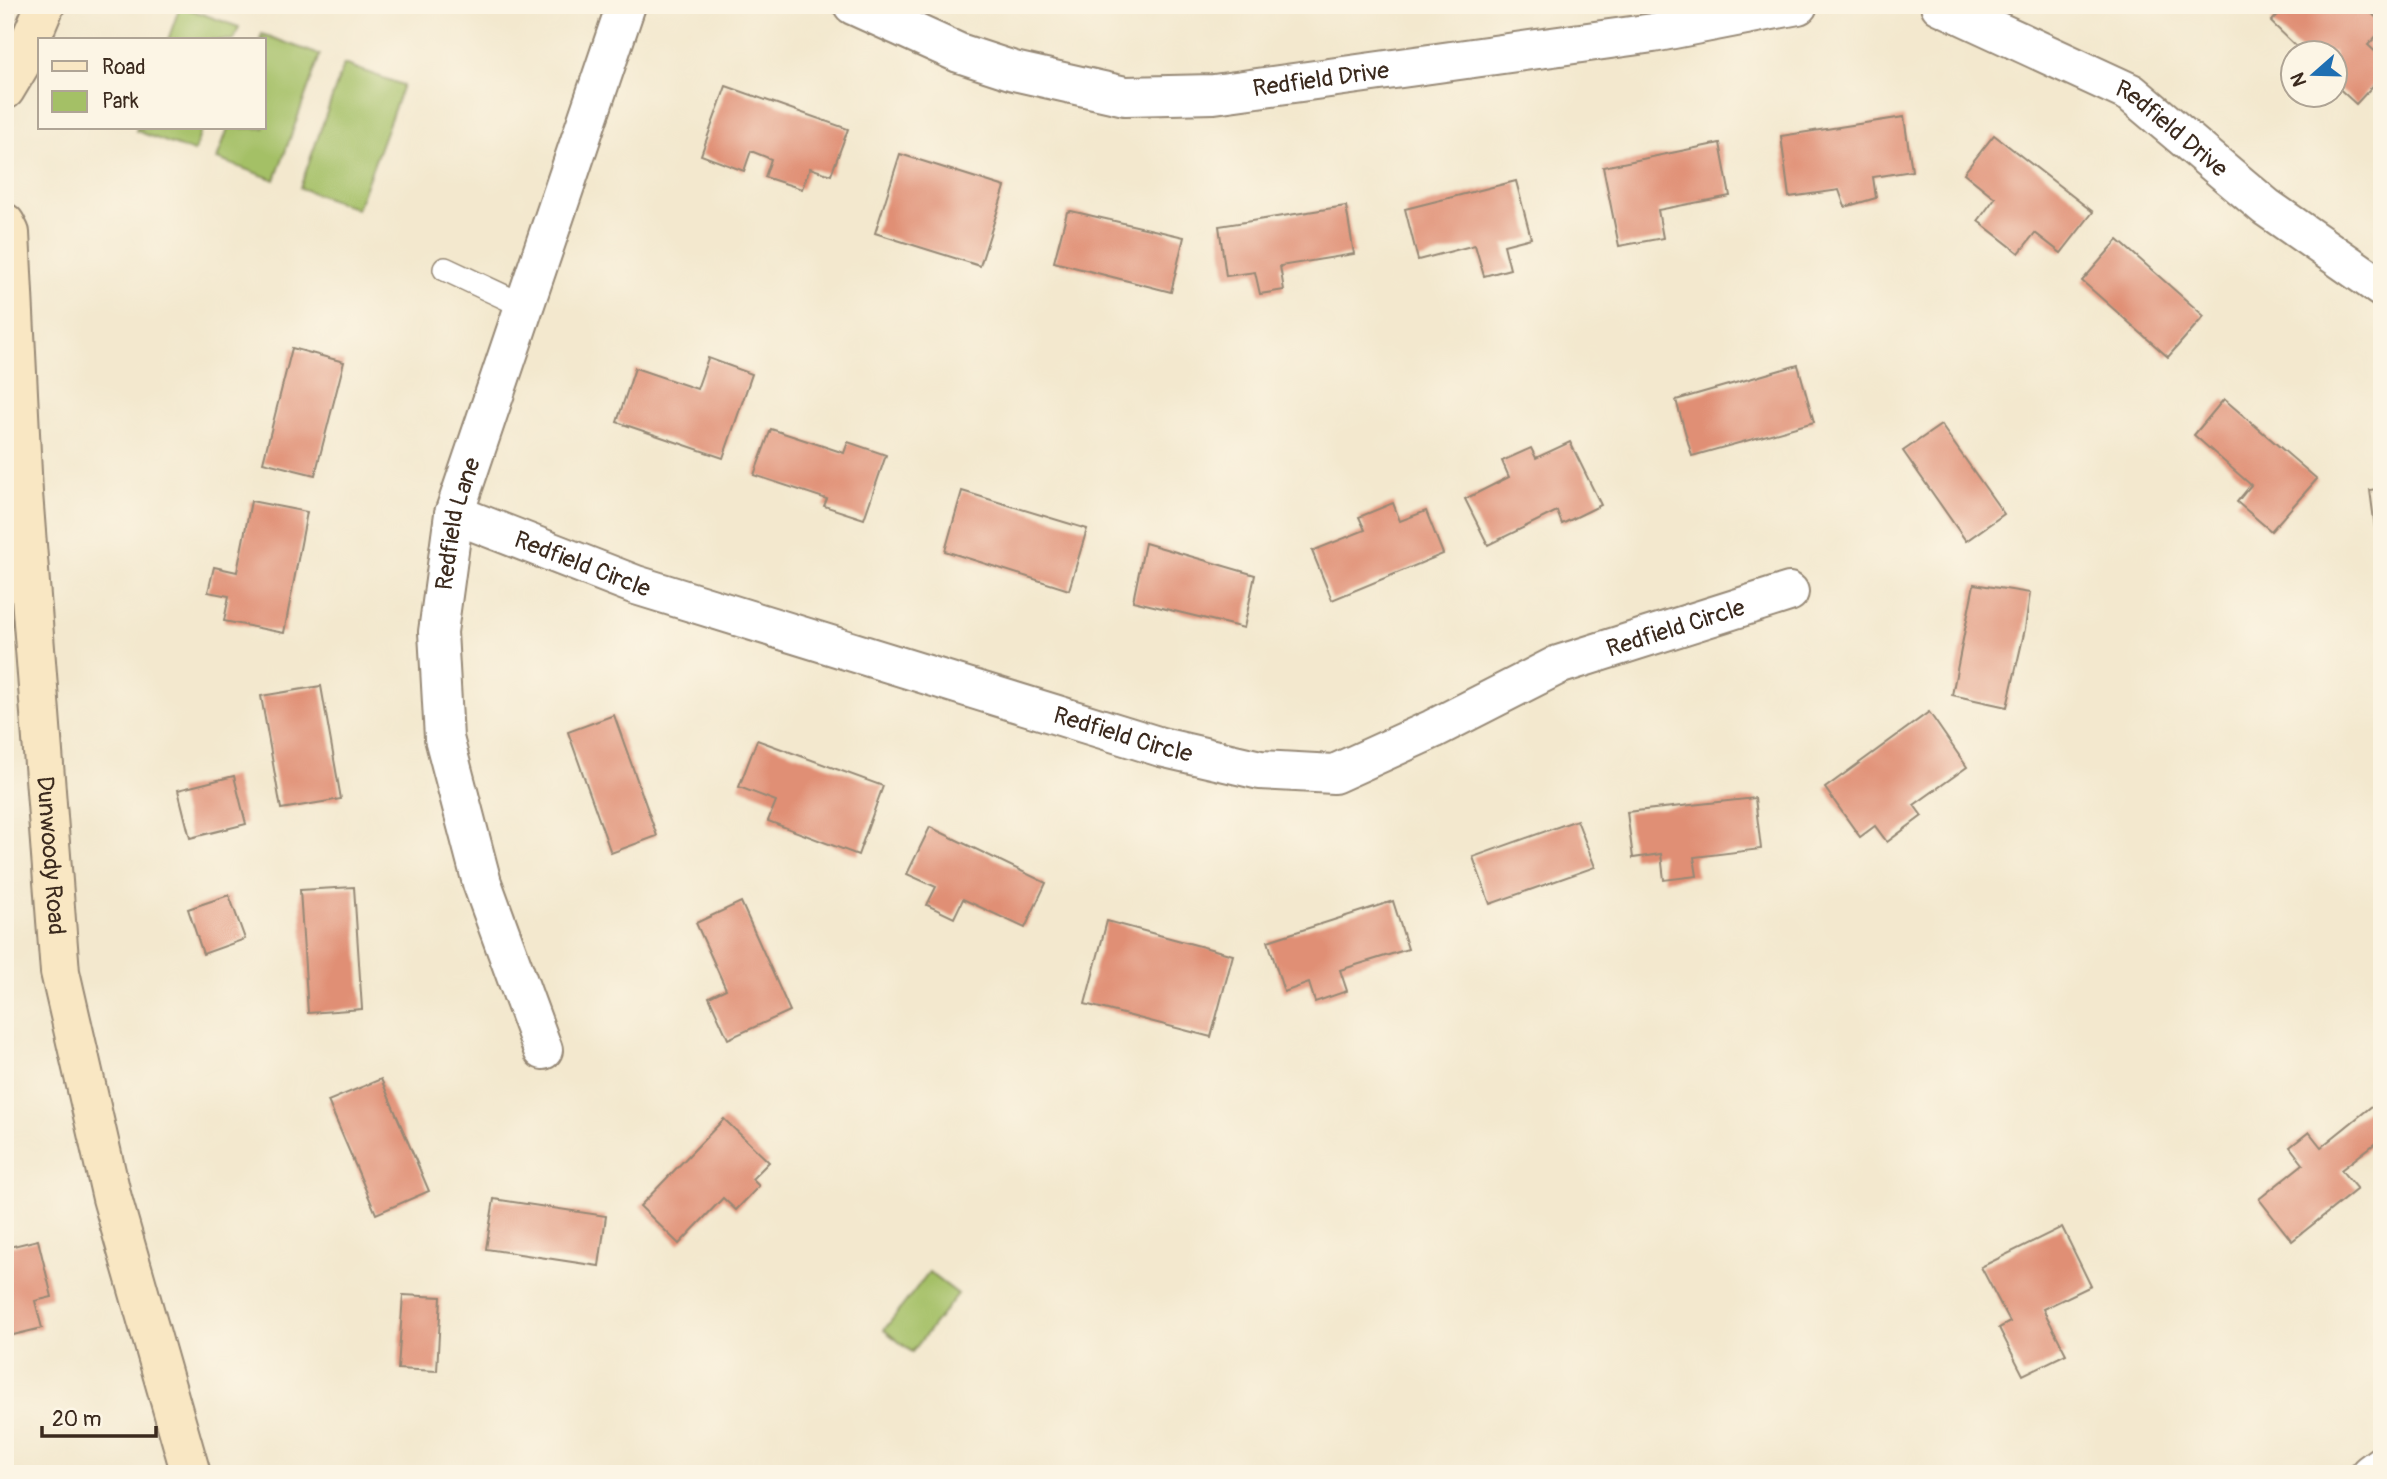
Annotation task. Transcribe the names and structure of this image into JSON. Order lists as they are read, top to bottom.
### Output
{
  "streets": {
    "street": [
      "Redfield Drive",
      "Redfield Lane",
      "Redfield Circle",
      "Dunwoody Road"
    ]
  },
  "crossings": [
    ["Redfield Lane", "Redfield Circle"]
  ],
  "legend": ["Road", "Park"],
  "scale_bar": "20 m",
  "north": "left"
}
